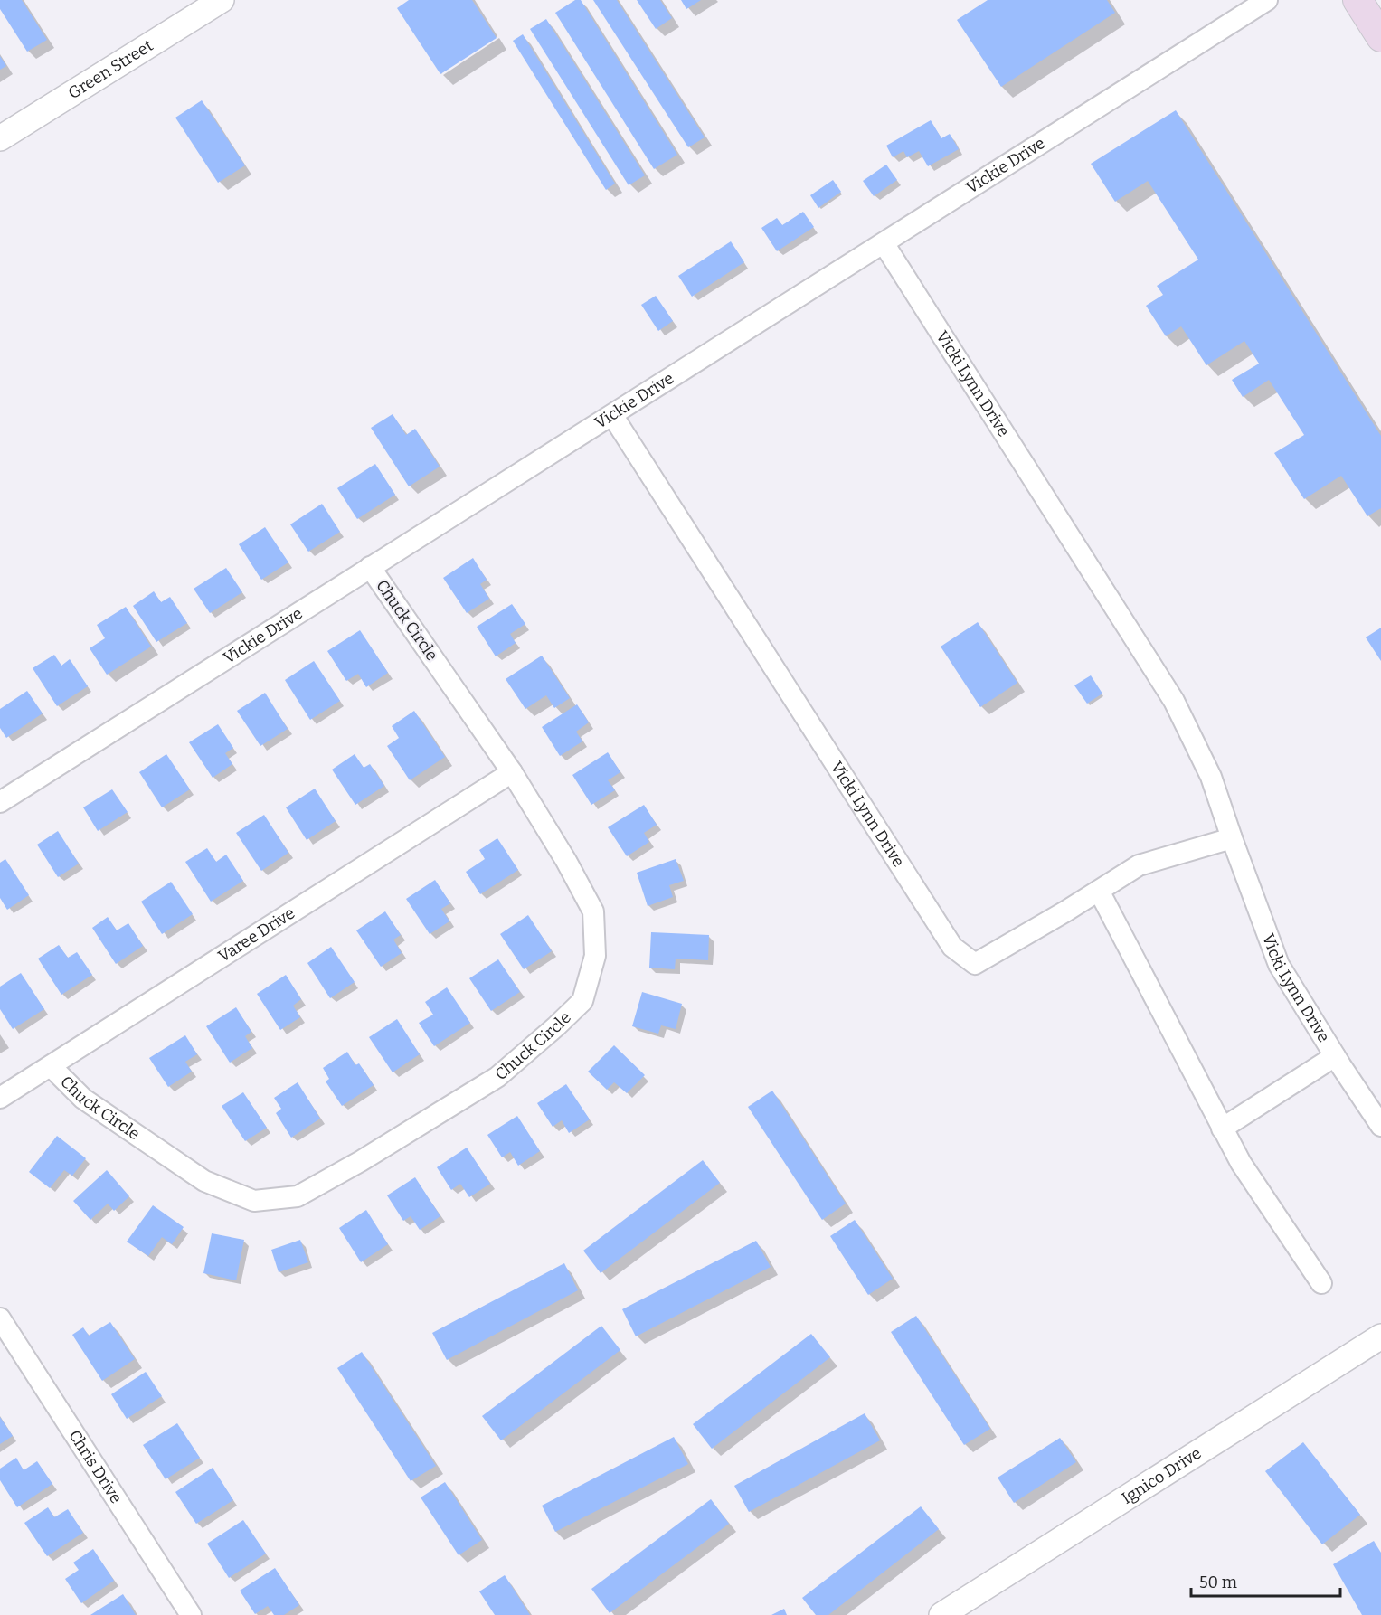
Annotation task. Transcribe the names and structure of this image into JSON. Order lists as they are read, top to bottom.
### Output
{
  "streets": {
    "street": [
      "Green Street",
      "Vickie Drive",
      "Vicki Lynn Drive",
      "Chuck Circle",
      "Varee Drive",
      "Chris Drive",
      "Ignico Drive"
    ]
  },
  "crossings": [
    ["Vickie Drive", "Vicki Lynn Drive"],
    ["Vickie Drive", "Chuck Circle"],
    ["Chuck Circle", "Varee Drive"]
  ],
  "scale_bar": "50 m"
}
